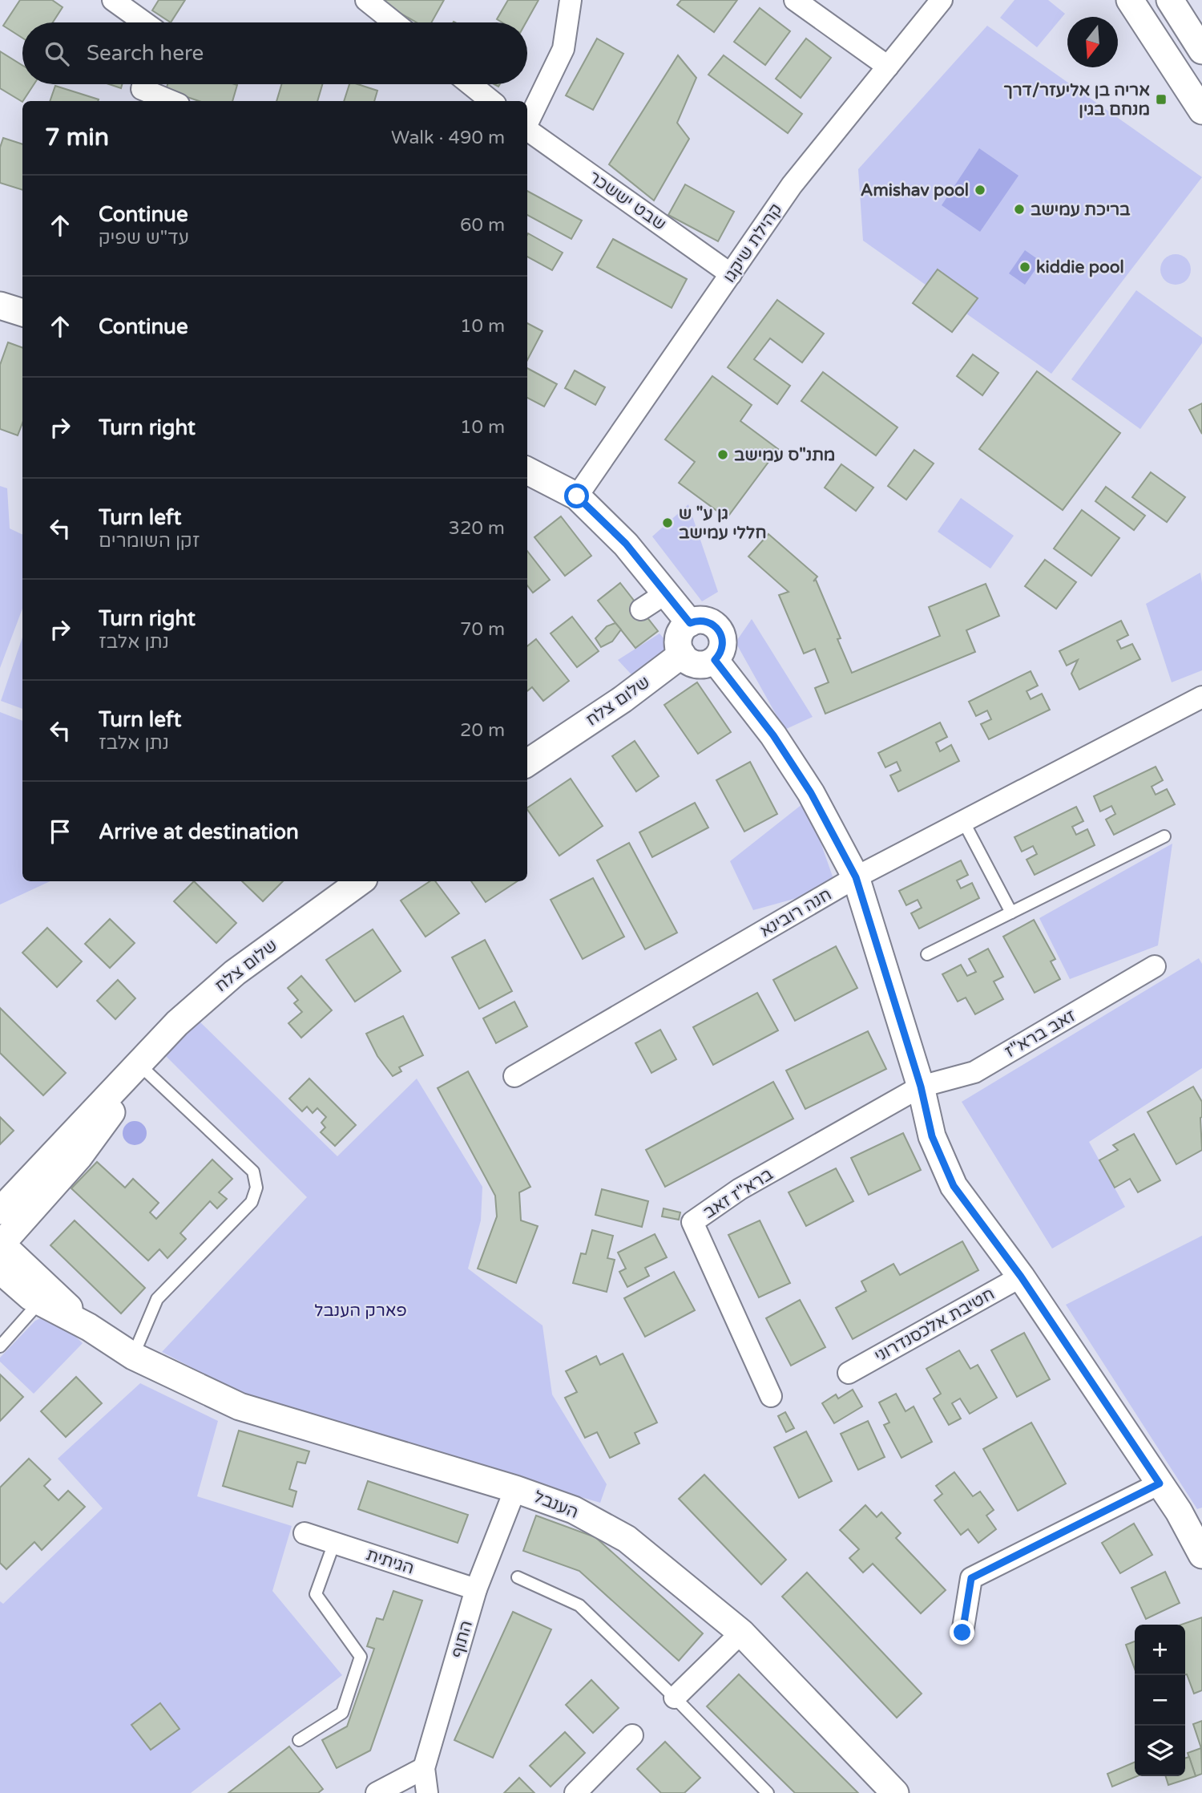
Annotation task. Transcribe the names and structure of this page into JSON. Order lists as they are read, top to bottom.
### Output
{
  "streets": {
    "street": [
      "שבט יששכר",
      "קהילת שיקגו",
      "שלום צלח",
      "חנה רובינא",
      "זאב ברא\"ז",
      "ברא\"ז זאב",
      "חטיבת אלכסנדרוני",
      "הענבל",
      "הגיתית",
      "התוף"
    ]
  },
  "crossings": [
    ["שבט יששכר", "קהילת שיקגו"],
    ["זאב ברא\"ז", "ברא\"ז זאב"],
    ["הענבל", "התוף"],
    ["הגיתית", "התוף"]
  ],
  "parks": ["פארק הענבל"],
  "places": {
    "transit": ["אריה בן אליעזר/דרך מנחם בגין"],
    "other": [
      "Amishav pool",
      "בריכת עמישב",
      "kiddie pool",
      "מתנ\"ס עמישב",
      "גן ע\" ש חללי עמישב"
    ]
  },
  "north": "bottom",
  "page": {
    "search": "Search here",
    "heading": ["7 min", "Walk · 490 m"],
    "list": [
      ["Continue", "עד\"ש שפיק", "60 m"],
      ["Continue", "10 m"],
      ["Turn right", "10 m"],
      ["Turn left", "זקן השומרים", "320 m"],
      ["Turn right", "נתן אלבז", "70 m"],
      ["Turn left", "נתן אלבז", "20 m"],
      "Arrive at destination"
    ],
    "map_buttons": ["+", "−"]
  }
}
